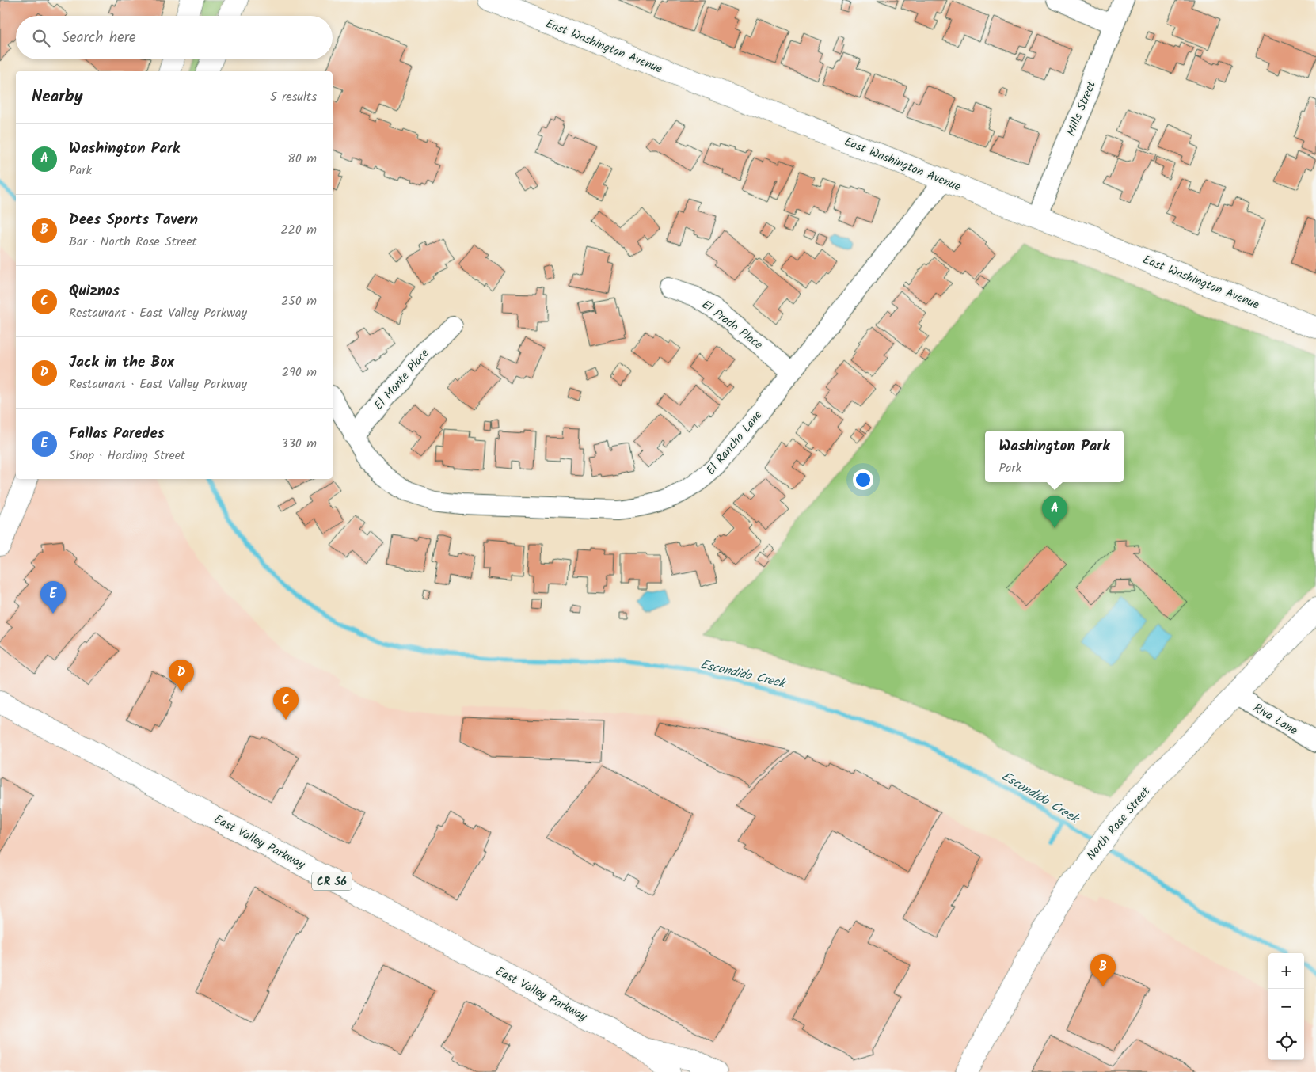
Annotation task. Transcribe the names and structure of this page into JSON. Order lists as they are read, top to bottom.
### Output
{
  "streets": {
    "main road": [
      "East Washington Avenue",
      "North Rose Street",
      "East Valley Parkway",
      "CR S6"
    ],
    "street": [
      "Mills Street",
      "El Prado Place",
      "El Monte Place",
      "El Rancho Lane",
      "Riva Lane"
    ]
  },
  "crossings": [
    ["East Washington Avenue", "Mills Street"],
    ["East Washington Avenue", "El Rancho Lane"],
    ["El Prado Place", "El Rancho Lane"],
    ["El Monte Place", "El Rancho Lane"],
    ["Riva Lane", "North Rose Street"]
  ],
  "water": ["Escondido Creek"],
  "page": {
    "search": "Search here",
    "heading": ["Nearby", "5 results"],
    "list": [
      {
        "mark": "A",
        "name": "Washington Park",
        "note": "Park",
        "value": "80 m"
      },
      {
        "mark": "B",
        "name": "Dees Sports Tavern",
        "note": "Bar · North Rose Street",
        "value": "220 m"
      },
      {
        "mark": "C",
        "name": "Quiznos",
        "note": "Restaurant · East Valley Parkway",
        "value": "250 m"
      },
      {
        "mark": "D",
        "name": "Jack in the Box",
        "note": "Restaurant · East Valley Parkway",
        "value": "290 m"
      },
      {
        "mark": "E",
        "name": "Fallas Paredes",
        "note": "Shop · Harding Street",
        "value": "330 m"
      }
    ],
    "popup": ["Washington Park", "Park"],
    "pins": [
      "A",
      "E",
      "D",
      "C",
      "B"
    ],
    "map_buttons": ["+", "−"]
  }
}
